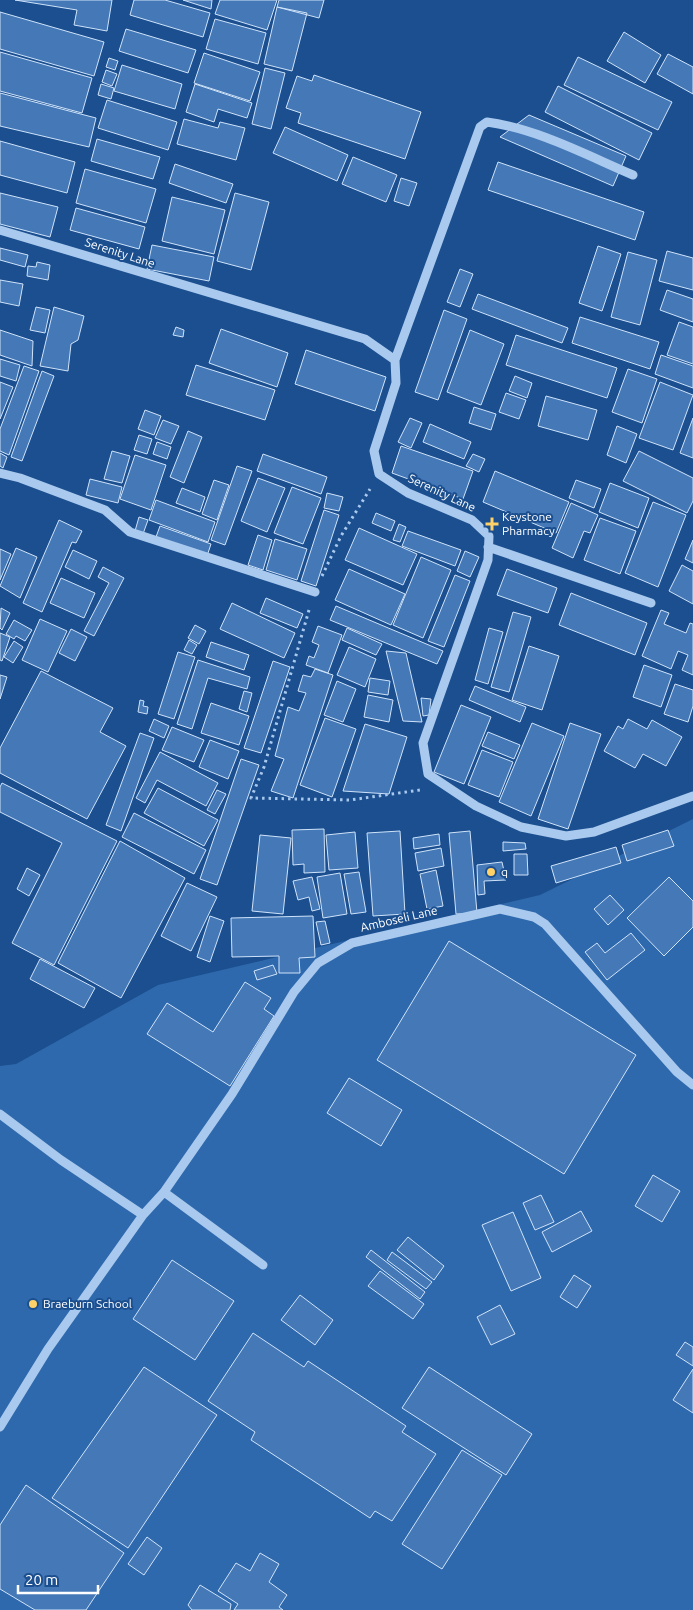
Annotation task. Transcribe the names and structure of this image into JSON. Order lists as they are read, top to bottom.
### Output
{
  "streets": {
    "street": ["Serenity Lane", "Amboseli Lane"]
  },
  "places": {
    "health": ["Keystone Pharmacy"],
    "other": ["q", "Braeburn School"]
  },
  "scale_bar": "20 m"
}
